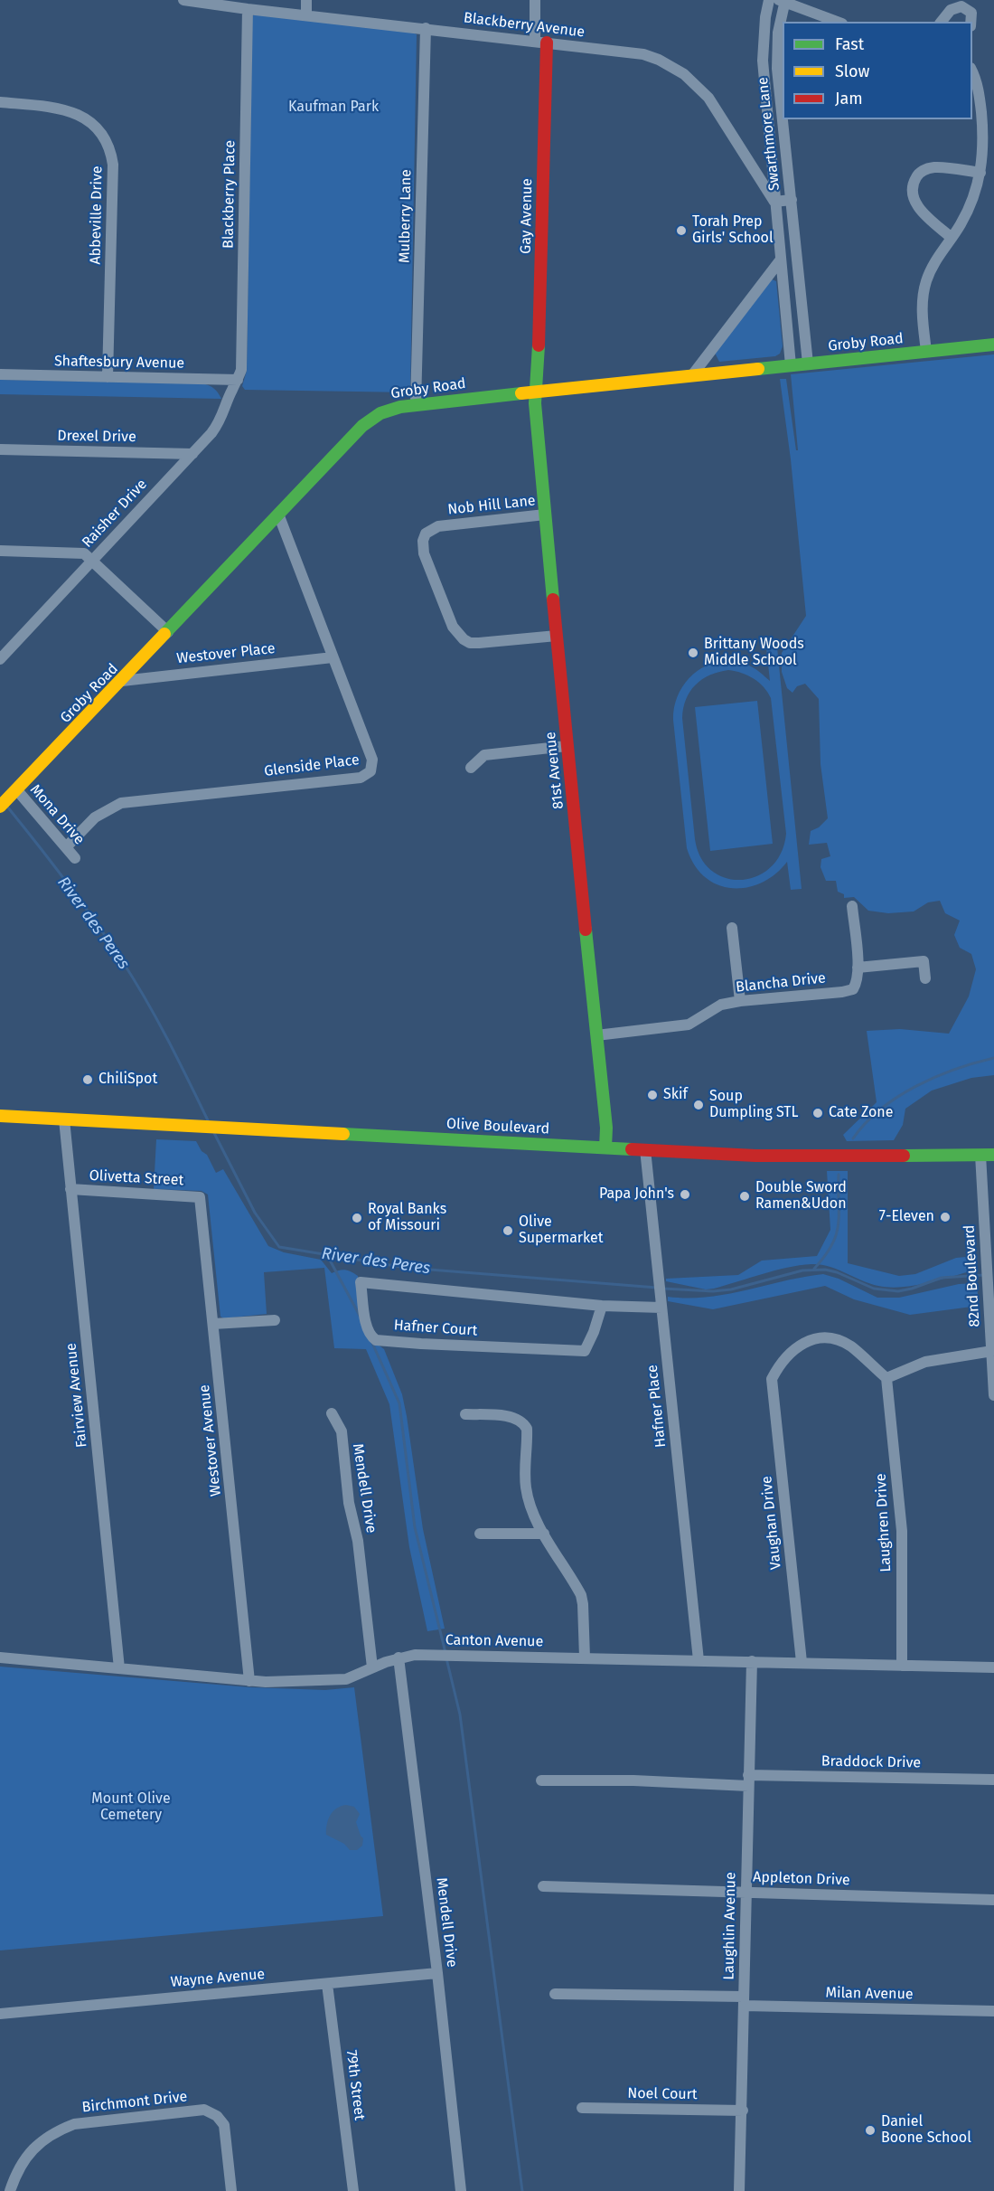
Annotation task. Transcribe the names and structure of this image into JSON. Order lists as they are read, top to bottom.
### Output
{
  "streets": {
    "street": [
      "Blackberry Avenue",
      "Swarthmore Lane",
      "Blackberry Place",
      "Abbeville Drive",
      "Mulberry Lane",
      "Gay Avenue",
      "Groby Road",
      "Shaftesbury Avenue",
      "Drexel Drive",
      "Nob Hill Lane",
      "Raisher Drive",
      "Westover Place",
      "Glenside Place",
      "81st Avenue",
      "Mona Drive",
      "Blancha Drive",
      "Olive Boulevard",
      "Olivetta Street",
      "82nd Boulevard",
      "Hafner Court",
      "Fairview Avenue",
      "Hafner Place",
      "Westover Avenue",
      "Mendell Drive",
      "Vaughan Drive",
      "Laughren Drive",
      "Canton Avenue",
      "Braddock Drive",
      "Appleton Drive",
      "Laughlin Avenue",
      "Wayne Avenue",
      "Milan Avenue",
      "79th Street",
      "Noel Court",
      "Birchmont Drive"
    ]
  },
  "crossings": [
    ["Blackberry Avenue", "Swarthmore Lane"],
    ["Blackberry Avenue", "Blackberry Place"],
    ["Blackberry Avenue", "Mulberry Lane"],
    ["Blackberry Avenue", "Gay Avenue"],
    ["Swarthmore Lane", "Groby Road"],
    ["Blackberry Place", "Shaftesbury Avenue"],
    ["Blackberry Place", "Raisher Drive"],
    ["Abbeville Drive", "Shaftesbury Avenue"],
    ["Mulberry Lane", "Groby Road"],
    ["Gay Avenue", "Groby Road"],
    ["Gay Avenue", "81st Avenue"],
    ["Groby Road", "Westover Place"],
    ["Groby Road", "Glenside Place"],
    ["Groby Road", "81st Avenue"],
    ["Groby Road", "Mona Drive"],
    ["Shaftesbury Avenue", "Raisher Drive"],
    ["Drexel Drive", "Raisher Drive"],
    ["Nob Hill Lane", "81st Avenue"],
    ["Westover Place", "Glenside Place"],
    ["Glenside Place", "Mona Drive"],
    ["81st Avenue", "Blancha Drive"],
    ["81st Avenue", "Olive Boulevard"],
    ["Olive Boulevard", "82nd Boulevard"],
    ["Olive Boulevard", "Fairview Avenue"],
    ["Olive Boulevard", "Hafner Place"],
    ["Olivetta Street", "Fairview Avenue"],
    ["Olivetta Street", "Westover Avenue"],
    ["Hafner Court", "Hafner Place"],
    ["Fairview Avenue", "Canton Avenue"],
    ["Hafner Place", "Canton Avenue"],
    ["Westover Avenue", "Canton Avenue"],
    ["Mendell Drive", "Canton Avenue"],
    ["Mendell Drive", "Wayne Avenue"],
    ["Vaughan Drive", "Laughren Drive"],
    ["Vaughan Drive", "Canton Avenue"],
    ["Laughren Drive", "Canton Avenue"],
    ["Canton Avenue", "Laughlin Avenue"],
    ["Braddock Drive", "Laughlin Avenue"],
    ["Appleton Drive", "Laughlin Avenue"],
    ["Laughlin Avenue", "Milan Avenue"],
    ["Laughlin Avenue", "Noel Court"],
    ["Wayne Avenue", "79th Street"]
  ],
  "water": ["River des Peres"],
  "parks": ["Kaufman Park", "Mount Olive Cemetery"],
  "places": [
    "Torah Prep Girls' School",
    "Brittany Woods Middle School",
    "ChiliSpot",
    "Skif",
    "Soup Dumpling STL",
    "Cate Zone",
    "Papa John's",
    "Double Sword Ramen&Udon",
    "7-Eleven",
    "Royal Banks of Missouri",
    "Olive Supermarket",
    "Daniel Boone School"
  ],
  "legend": ["Fast", "Slow", "Jam"]
}
